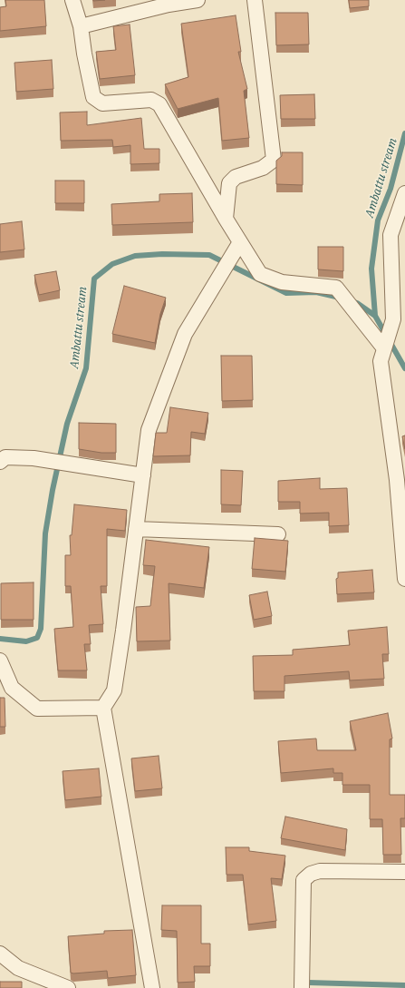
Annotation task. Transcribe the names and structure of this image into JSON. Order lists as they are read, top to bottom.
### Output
{
  "water": ["Ambattu stream"]
}
